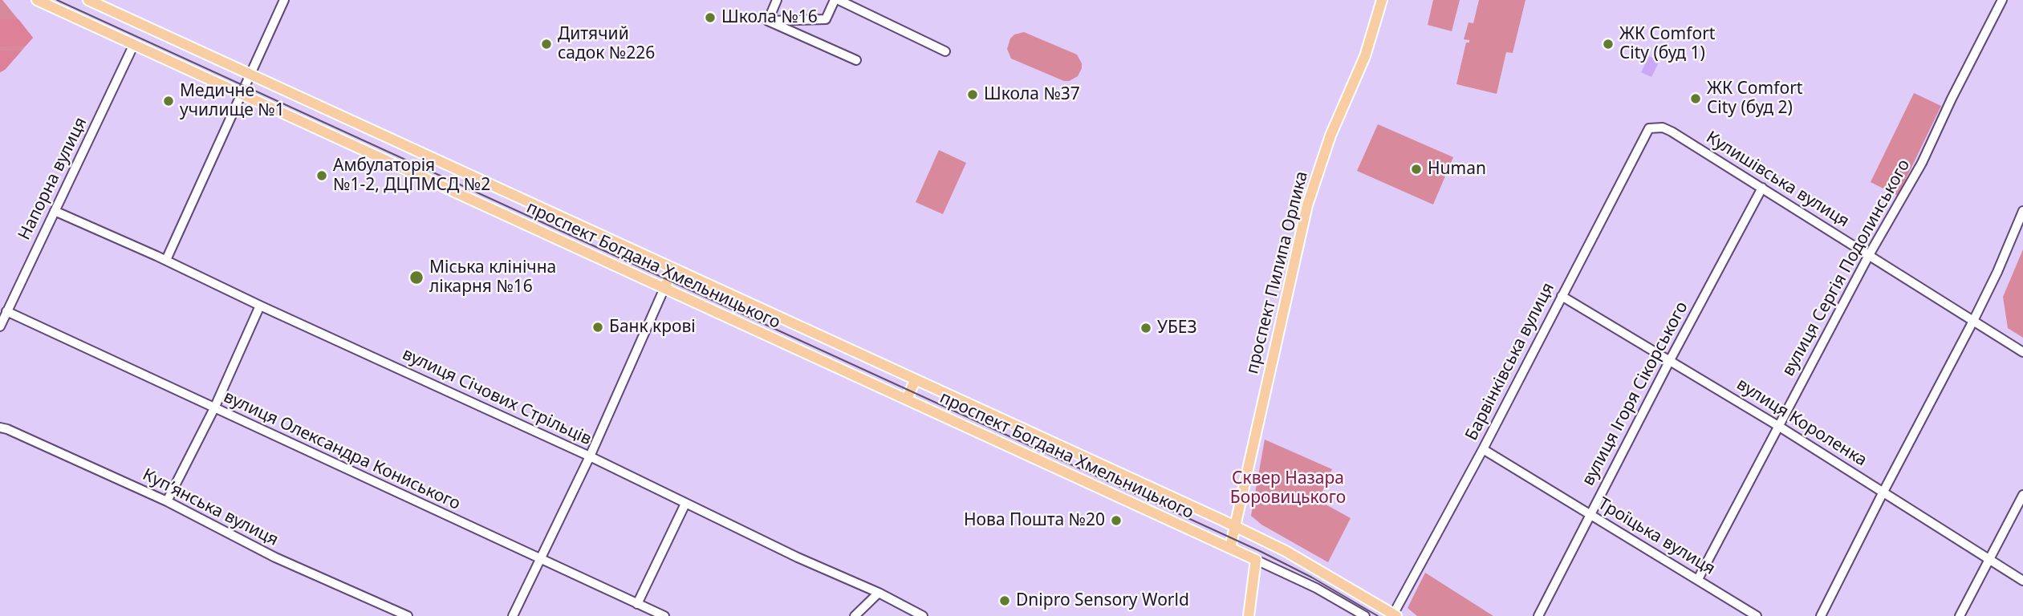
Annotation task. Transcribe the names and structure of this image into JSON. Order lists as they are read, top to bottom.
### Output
{
  "streets": {
    "main road": ["проспект Богдана Хмельницького", "проспект Пилипа Орлика"],
    "street": [
      "Напорна вулиця",
      "Кулишівська вулиця",
      "вулиця Сергія Подолинського",
      "Барвінківська вулиця",
      "вулиця Ігоря Сікорського",
      "вулиця Січових Стрільців",
      "вулиця Короленка",
      "вулиця Олександра Кониського",
      "Купʼянська вулиця",
      "Троїцька вулиця"
    ]
  },
  "crossings": [
    ["Напорна вулиця", "проспект Богдана Хмельницького"],
    ["Напорна вулиця", "вулиця Січових Стрільців"],
    ["Напорна вулиця", "вулиця Олександра Кониського"],
    ["Кулишівська вулиця", "вулиця Сергія Подолинського"],
    ["Кулишівська вулиця", "Барвінківська вулиця"],
    ["Кулишівська вулиця", "вулиця Ігоря Сікорського"],
    ["проспект Богдана Хмельницького", "проспект Пилипа Орлика"],
    ["проспект Богдана Хмельницького", "Барвінківська вулиця"],
    ["вулиця Сергія Подолинського", "вулиця Короленка"],
    ["вулиця Сергія Подолинського", "Троїцька вулиця"],
    ["Барвінківська вулиця", "вулиця Короленка"],
    ["Барвінківська вулиця", "Троїцька вулиця"],
    ["вулиця Ігоря Сікорського", "вулиця Короленка"],
    ["вулиця Ігоря Сікорського", "Троїцька вулиця"]
  ],
  "parks": ["Сквер Назара Боровицького"],
  "places": [
    "Школа №16",
    "Дитячий садок №226",
    "ЖК Comfort City (буд 1)",
    "Школа №37",
    "ЖК Comfort City (буд 2)",
    "Медичне училище №1",
    "Human",
    "Амбулаторія №1-2, ДЦПМСД №2",
    "Міська клінічна лікарня №16",
    "Банк крові",
    "УБЕЗ",
    "Нова Пошта №20",
    "Dnipro Sensory World"
  ]
}
